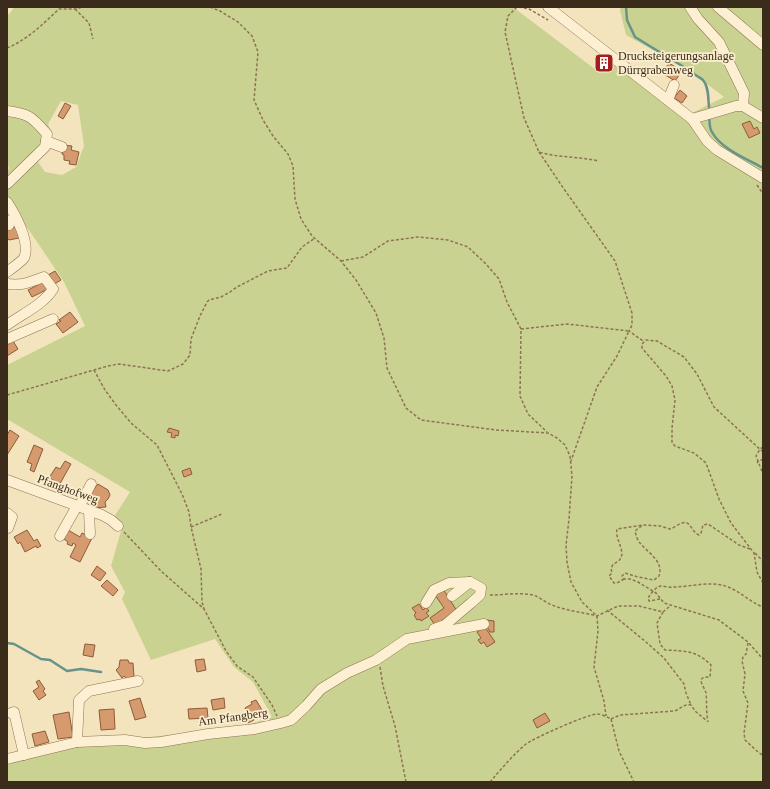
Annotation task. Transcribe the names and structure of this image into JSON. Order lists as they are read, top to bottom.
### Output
{
  "streets": {
    "street": ["Pfanghofweg", "Am Pfangberg"]
  },
  "places": {
    "building": ["Drucksteigerungsanlage Dürrgrabenweg"]
  }
}
